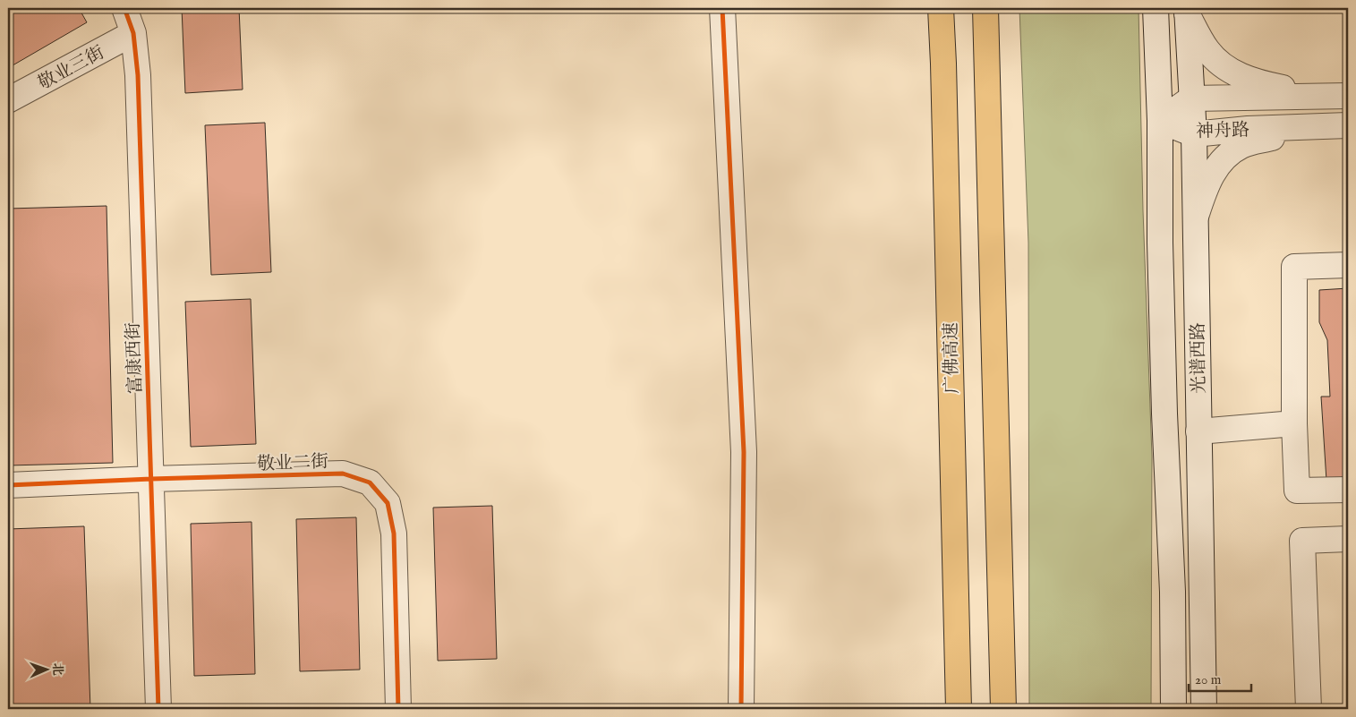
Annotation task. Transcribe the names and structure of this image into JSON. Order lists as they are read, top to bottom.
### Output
{
  "streets": {
    "highway": ["广佛高速"],
    "street": [
      "敬业三街",
      "神舟路",
      "富康西街",
      "光谱西路",
      "敬业二街"
    ]
  },
  "crossings": [
    ["敬业三街", "富康西街"],
    ["神舟路", "光谱西路"],
    ["富康西街", "敬业二街"]
  ],
  "scale_bar": "20 m",
  "north": "right"
}
